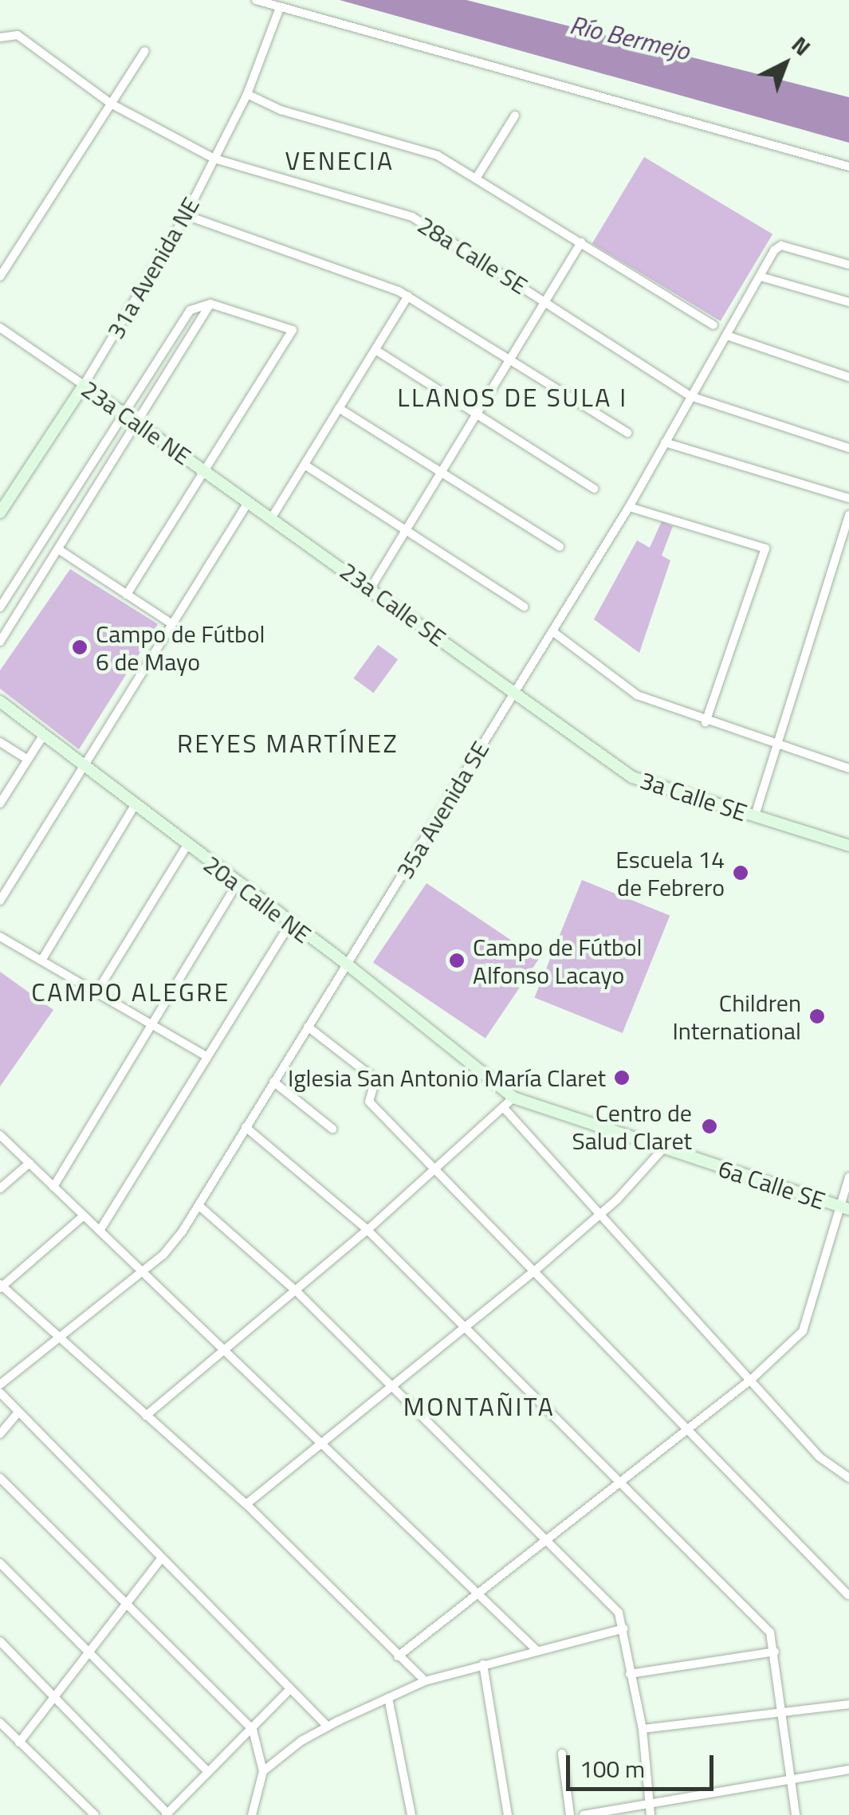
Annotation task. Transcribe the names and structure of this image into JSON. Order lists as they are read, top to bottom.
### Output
{
  "streets": {
    "street": [
      "28a Calle SE",
      "31a Avenida NE",
      "23a Calle NE",
      "23a Calle SE",
      "3a Calle SE",
      "35a Avenida SE",
      "20a Calle NE",
      "6a Calle SE"
    ]
  },
  "crossings": [
    ["28a Calle SE", "31a Avenida NE"],
    ["28a Calle SE", "35a Avenida SE"],
    ["31a Avenida NE", "23a Calle NE"],
    ["23a Calle NE", "23a Calle SE"],
    ["23a Calle SE", "3a Calle SE"],
    ["23a Calle SE", "35a Avenida SE"],
    ["3a Calle SE", "35a Avenida SE"],
    ["35a Avenida SE", "20a Calle NE"],
    ["20a Calle NE", "6a Calle SE"]
  ],
  "districts": [
    "VENECIA",
    "LLANOS DE SULA I",
    "REYES MARTÍNEZ",
    "CAMPO ALEGRE",
    "MONTAÑITA"
  ],
  "water": ["Río Bermejo"],
  "places": [
    "Campo de Fútbol 6 de Mayo",
    "Escuela 14 de Febrero",
    "Campo de Fútbol Alfonso Lacayo",
    "Children International",
    "Iglesia San Antonio María Claret",
    "Centro de Salud Claret"
  ],
  "scale_bar": "100 m",
  "north": "top right"
}
